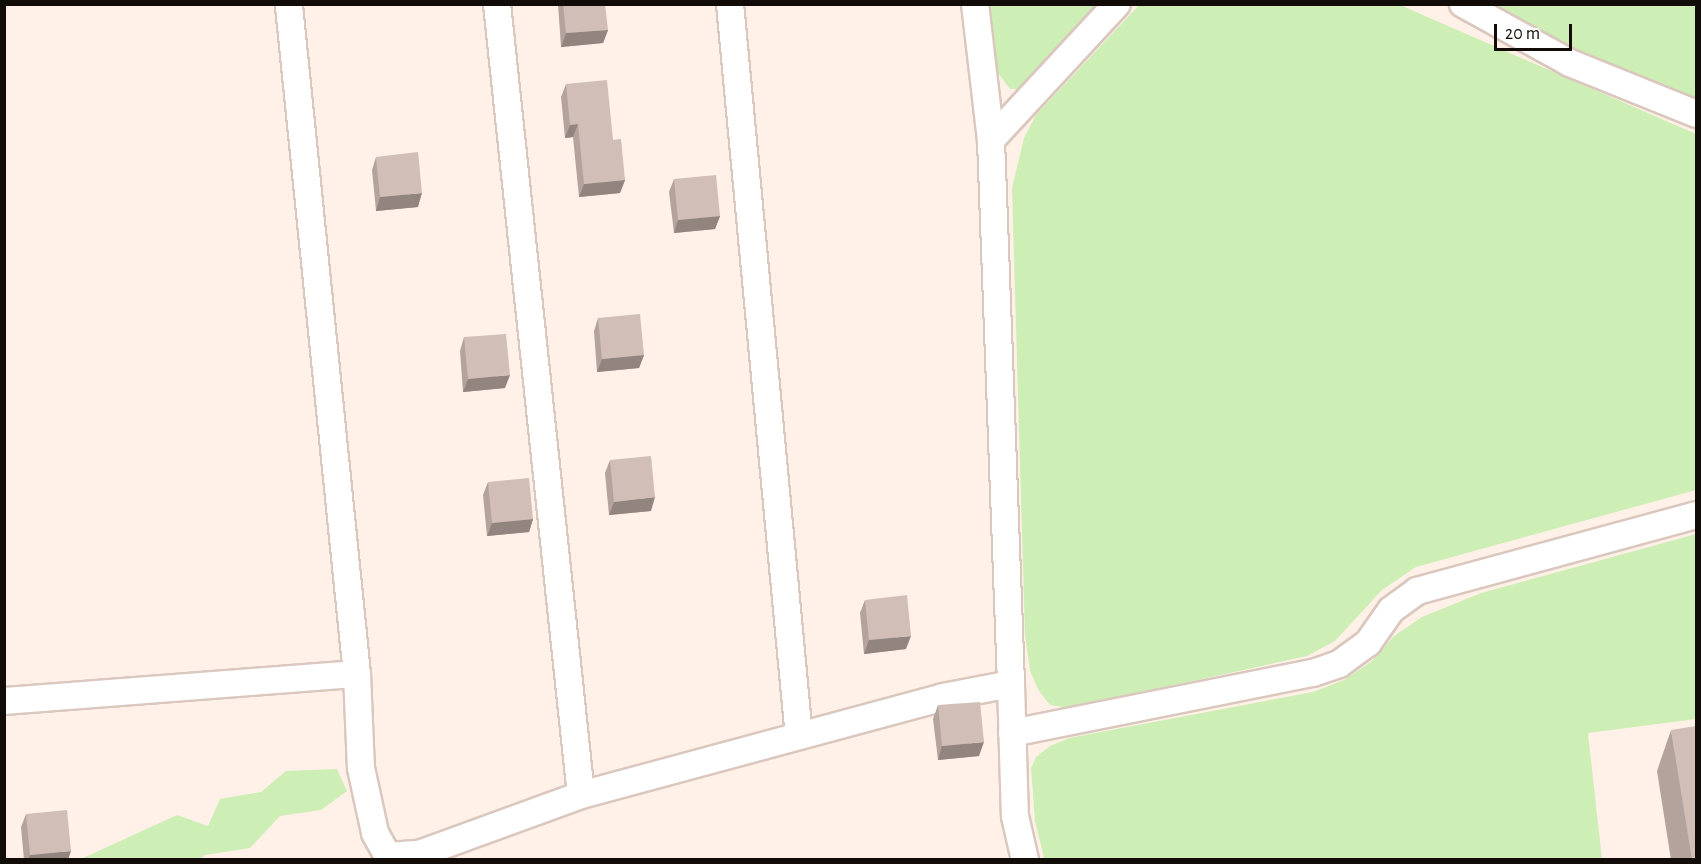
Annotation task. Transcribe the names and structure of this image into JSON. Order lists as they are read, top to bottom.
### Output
{
  "scale_bar": "20 m"
}
